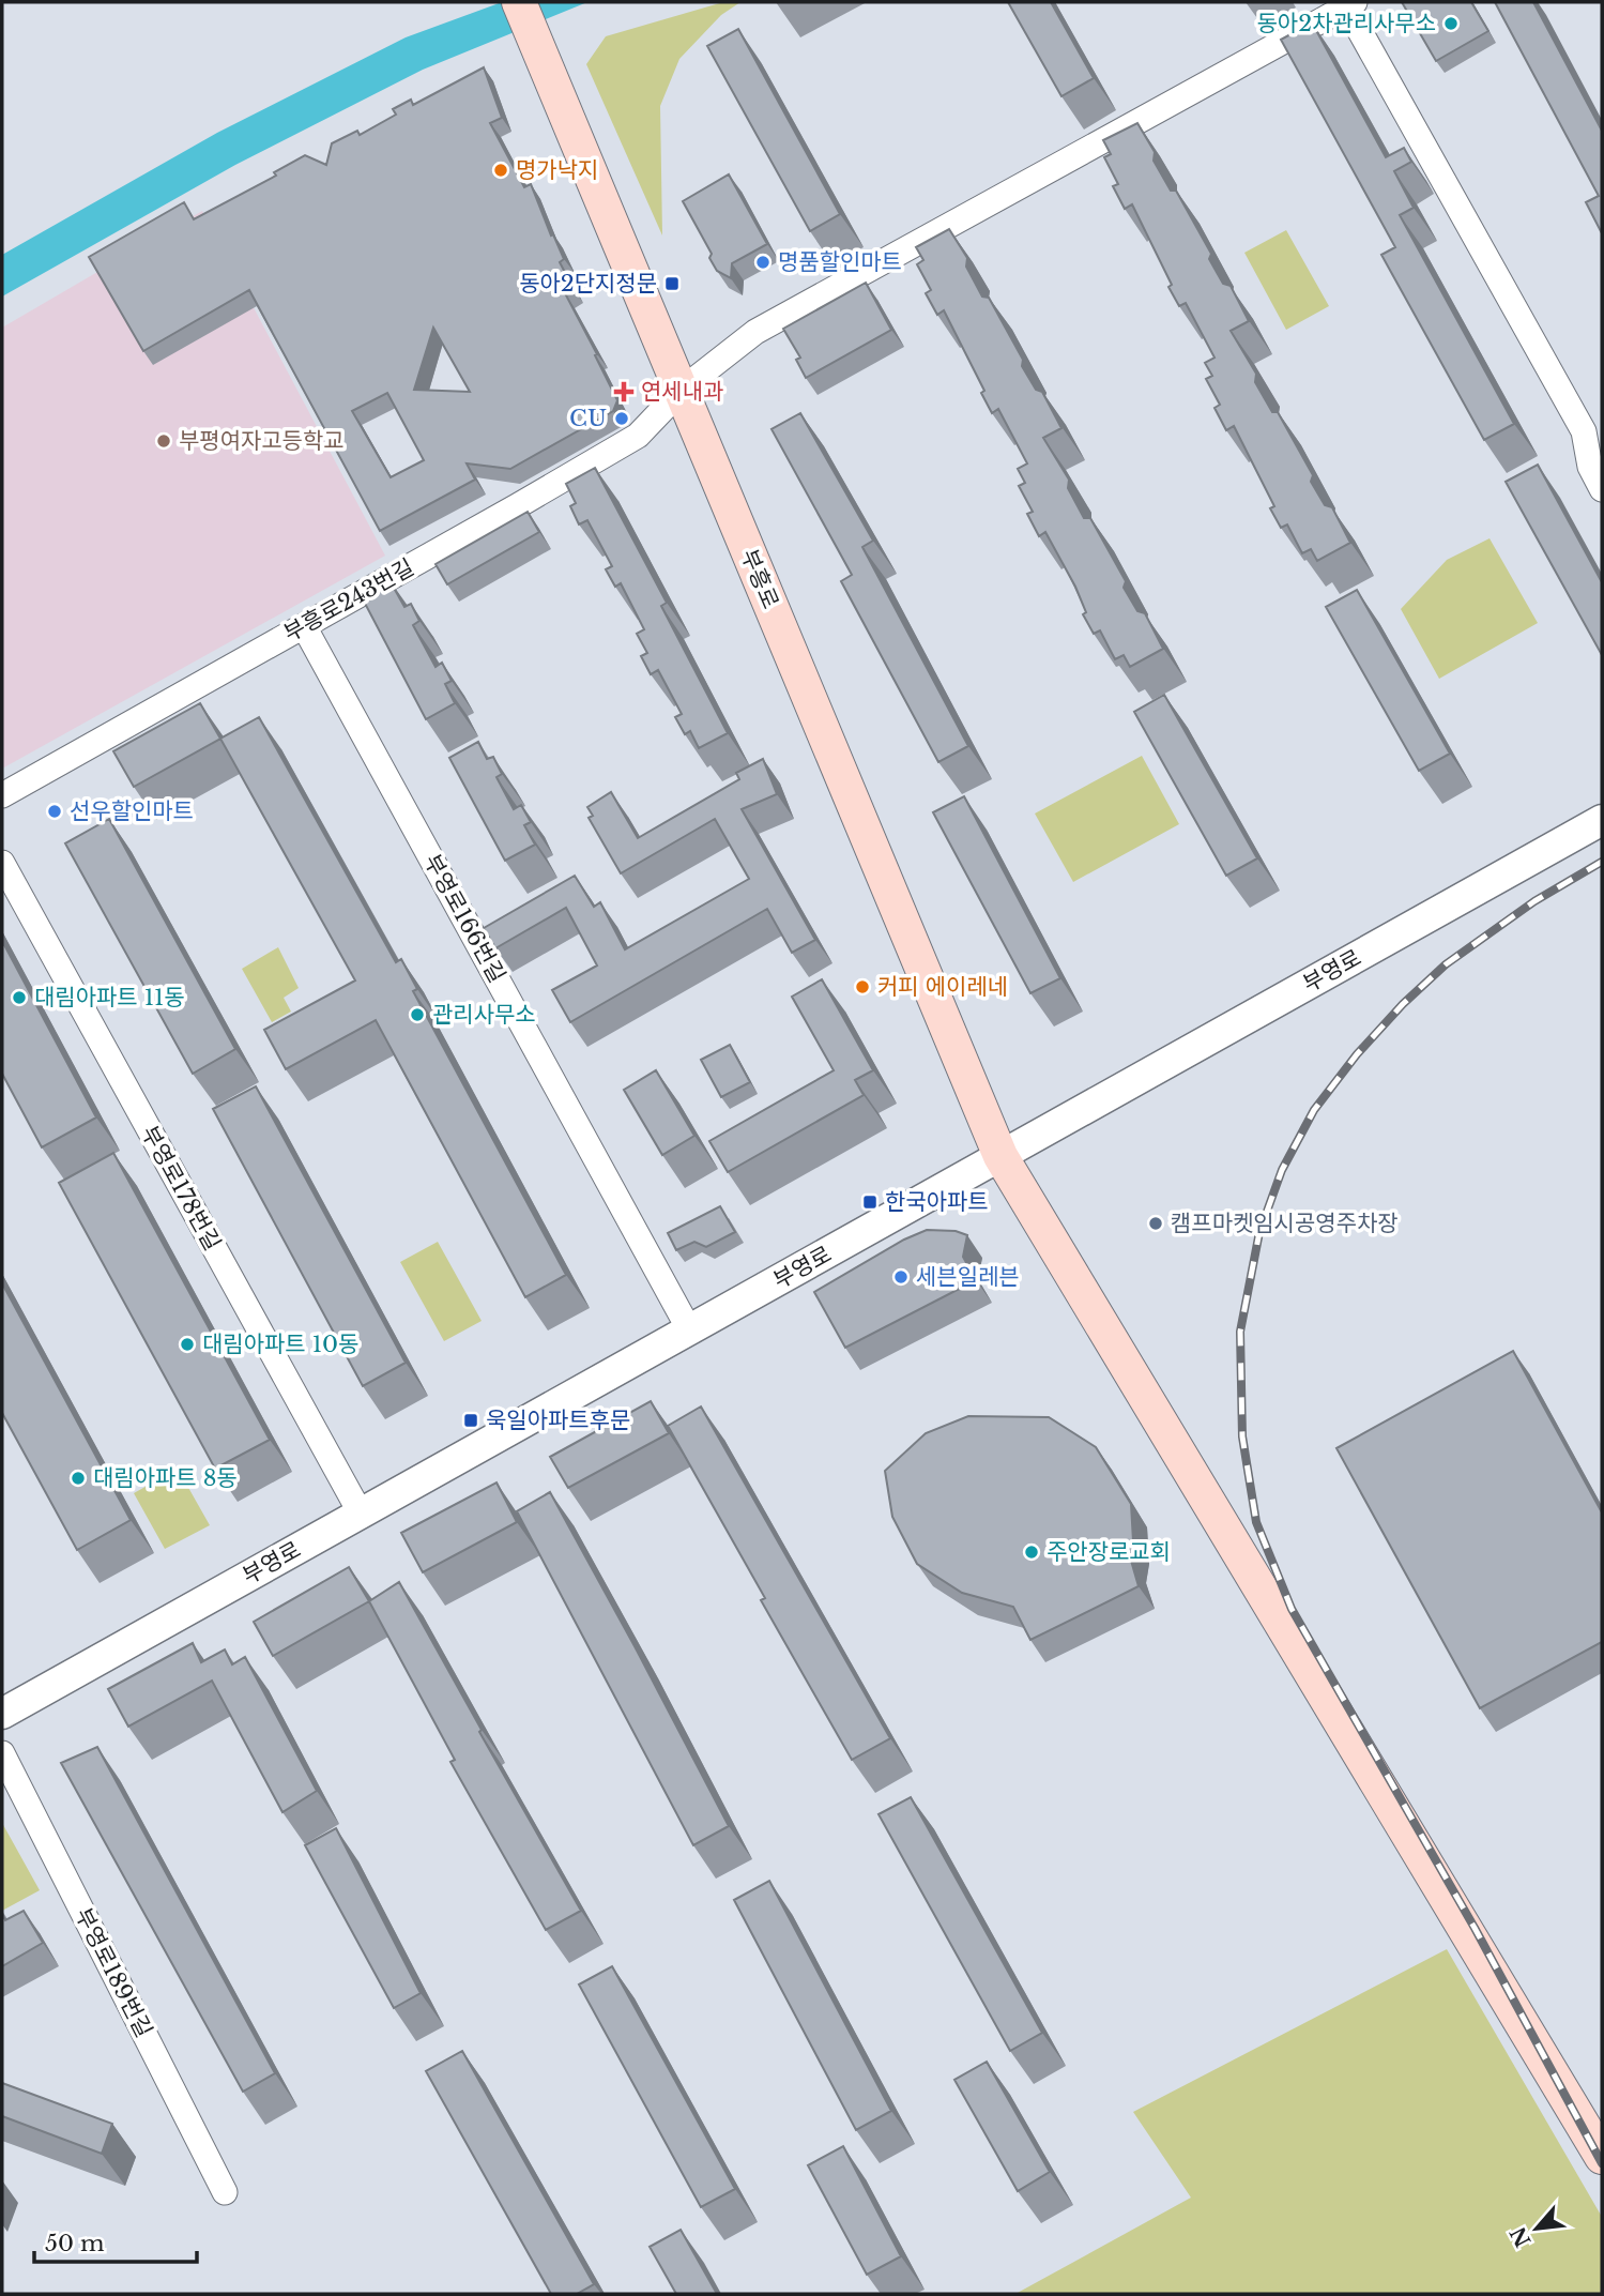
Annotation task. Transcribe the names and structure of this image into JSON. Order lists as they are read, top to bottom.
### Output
{
  "streets": {
    "main road": ["부흥로"],
    "street": [
      "부흥로243번길",
      "부영로166번길",
      "부영로",
      "부영로178번길",
      "부영로189번길"
    ]
  },
  "crossings": [
    ["부흥로", "부흥로243번길"],
    ["부흥로", "부영로"],
    ["부흥로243번길", "부영로166번길"],
    ["부영로166번길", "부영로"],
    ["부영로", "부영로178번길"]
  ],
  "places": {
    "other": [
      "동아2차관리사무소",
      "명가낙지",
      "명품할인마트",
      "CU",
      "부평여자고등학교",
      "선우할인마트",
      "커피 에이레네",
      "대림아파트 11동",
      "관리사무소",
      "캠프마켓임시공영주차장",
      "세븐일레븐",
      "대림아파트 10동",
      "대림아파트 8동",
      "주안장로교회"
    ],
    "transit": ["동아2단지정문", "한국아파트", "욱일아파트후문"],
    "health": ["연세내과"]
  },
  "scale_bar": "50 m",
  "north": "bottom left"
}
